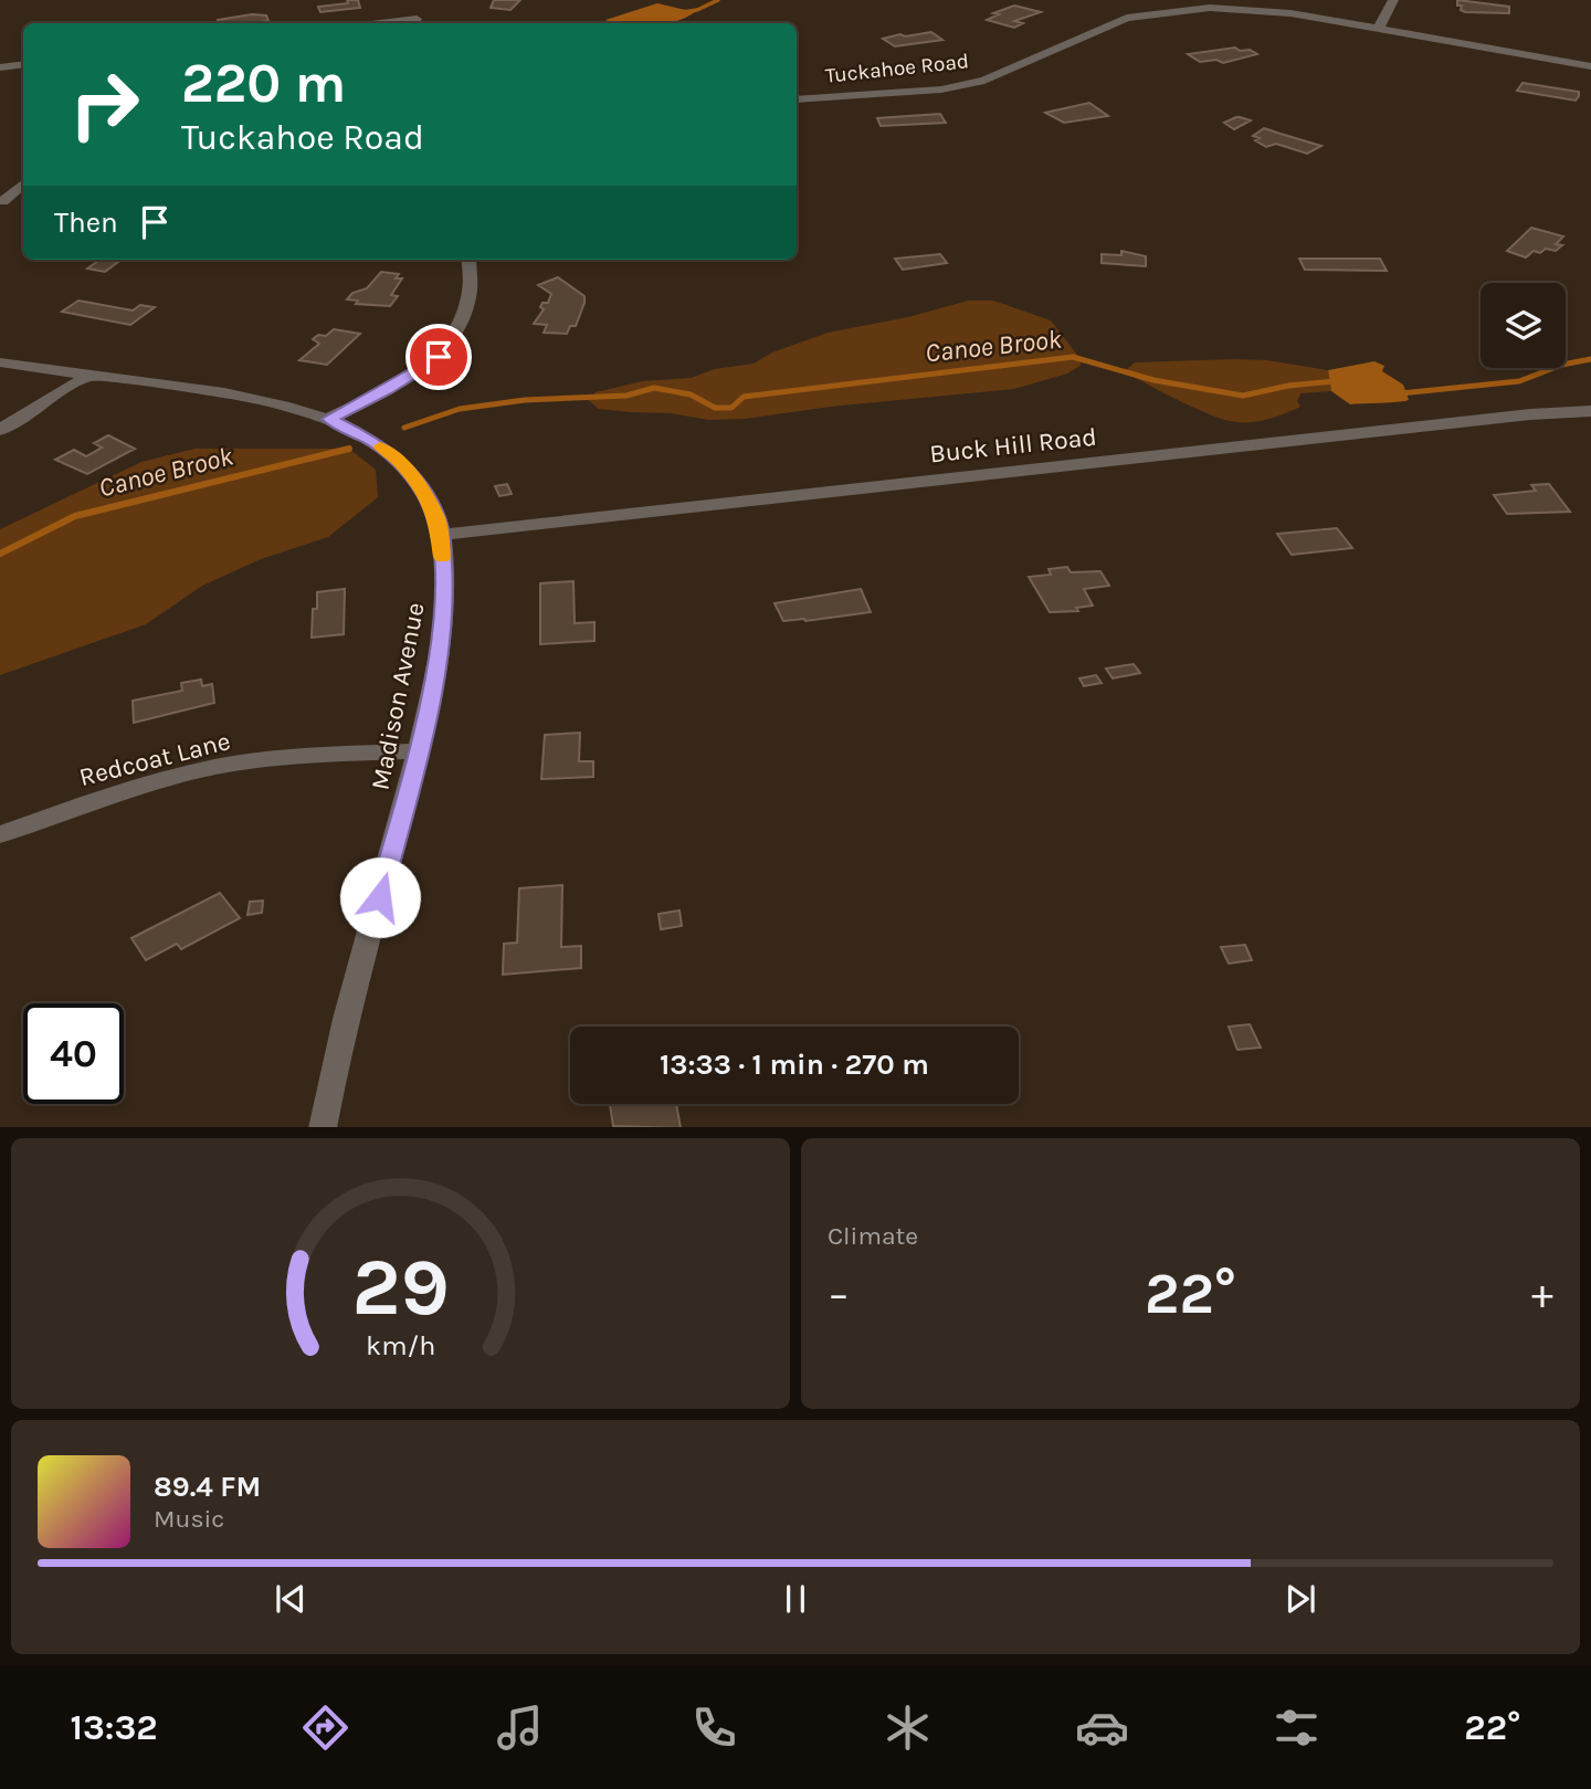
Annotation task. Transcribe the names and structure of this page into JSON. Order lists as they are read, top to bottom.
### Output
{
  "streets": {
    "street": [
      "Tuckahoe Road",
      "Buck Hill Road",
      "Madison Avenue",
      "Redcoat Lane"
    ]
  },
  "crossings": [
    ["Buck Hill Road", "Madison Avenue"],
    ["Madison Avenue", "Redcoat Lane"]
  ],
  "water": ["Canoe Brook"],
  "page": {
    "turn": ["220 m", "Tuckahoe Road"],
    "then": "Then",
    "limit": "40",
    "trip": "13:33 · 1 min · 270 m",
    "tile": "Climate",
    "heat": ["−", "22°", "+"],
    "song": ["89.4 FM", "Music"],
    "tabs": ["13:32", "22°"],
    "gauge": ["29", "km/h"]
  }
}
